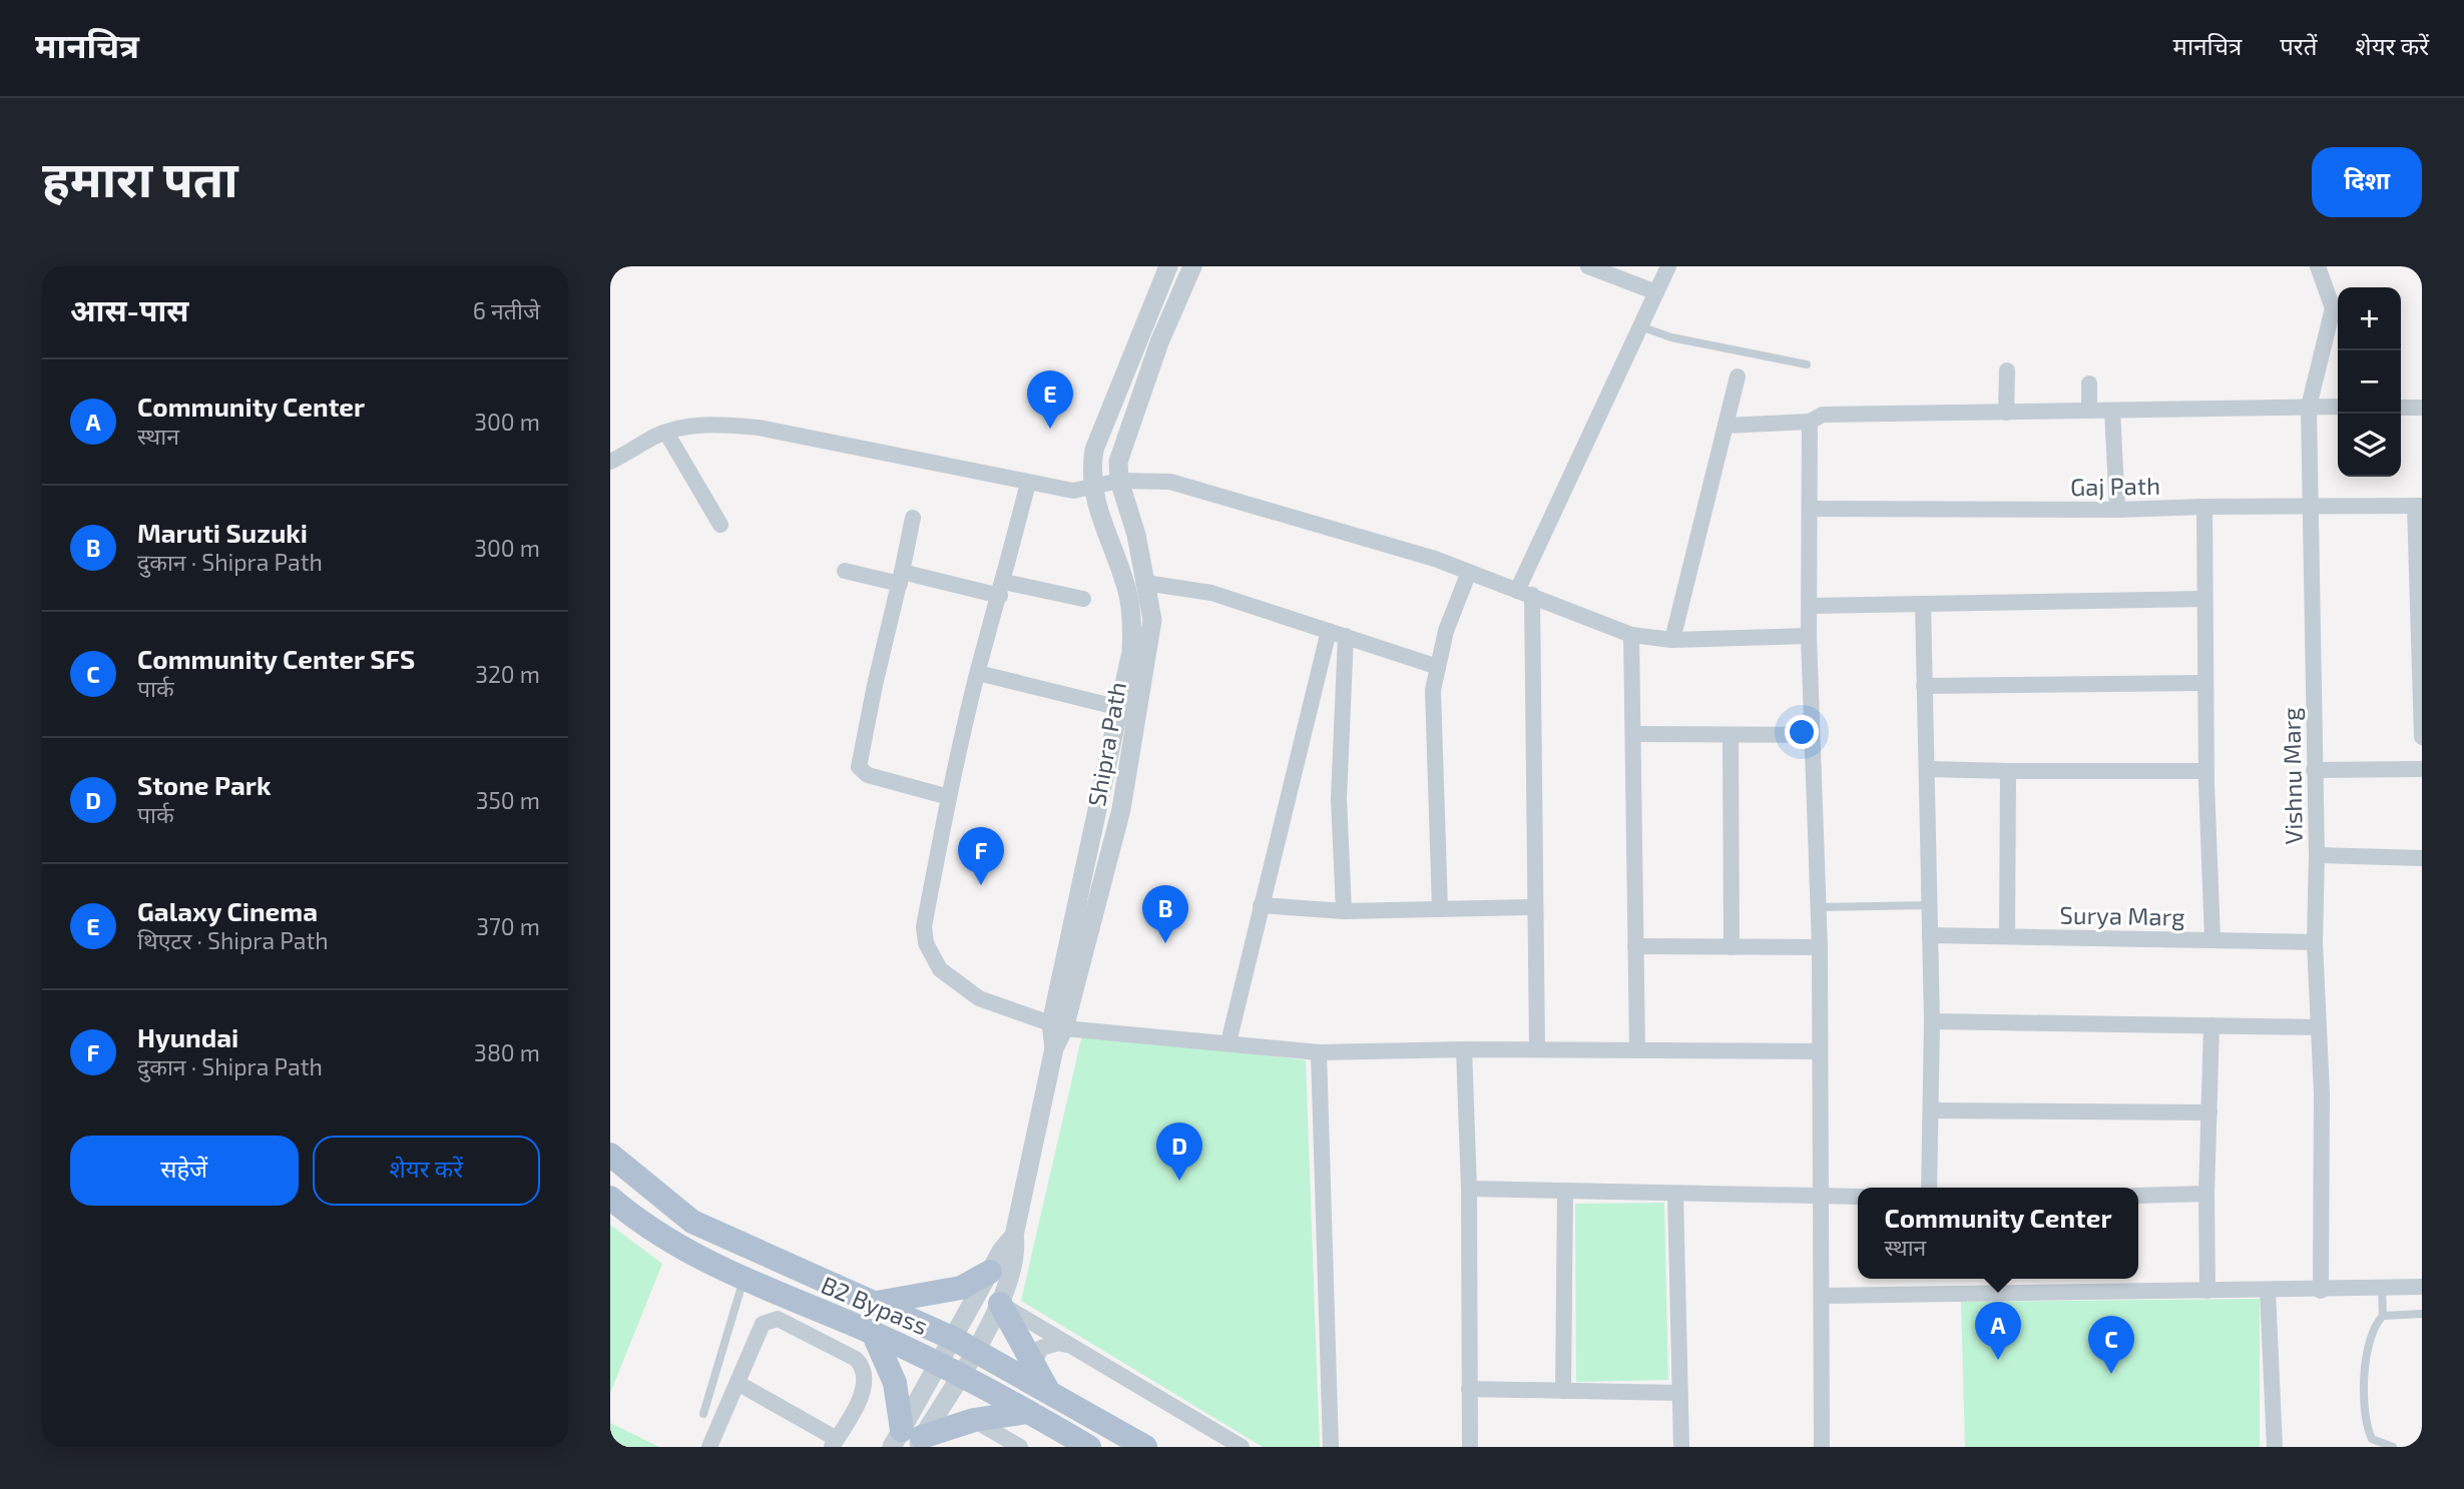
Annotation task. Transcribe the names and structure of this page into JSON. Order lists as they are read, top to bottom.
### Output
{
  "streets": {
    "main road": ["B2 Bypass"],
    "street": [
      "Gaj Path",
      "Shipra Path",
      "Vishnu Marg",
      "Surya Marg"
    ]
  },
  "crossings": [
    ["Gaj Path", "Vishnu Marg"],
    ["Shipra Path", "B2 Bypass"],
    ["Vishnu Marg", "Surya Marg"]
  ],
  "page": {
    "header": "मानचित्र",
    "nav": ["मानचित्र", "परतें", "शेयर करें"],
    "buttons": [
      "दिशा",
      ["सहेजें", "शेयर करें"]
    ],
    "title": "हमारा पता",
    "heading": ["आस-पास", "6 नतीजे"],
    "map_buttons": ["+", "−"],
    "list": [
      {
        "mark": "A",
        "name": "Community Center",
        "note": "स्थान",
        "value": "300 m"
      },
      {
        "mark": "B",
        "name": "Maruti Suzuki",
        "note": "दुकान · Shipra Path",
        "value": "300 m"
      },
      {
        "mark": "C",
        "name": "Community Center SFS",
        "note": "पार्क",
        "value": "320 m"
      },
      {
        "mark": "D",
        "name": "Stone Park",
        "note": "पार्क",
        "value": "350 m"
      },
      {
        "mark": "E",
        "name": "Galaxy Cinema",
        "note": "थिएटर · Shipra Path",
        "value": "370 m"
      },
      {
        "mark": "F",
        "name": "Hyundai",
        "note": "दुकान · Shipra Path",
        "value": "380 m"
      }
    ],
    "pins": [
      "E",
      "F",
      "B",
      "D",
      "A",
      "C"
    ],
    "popup": ["Community Center", "स्थान"]
  }
}
